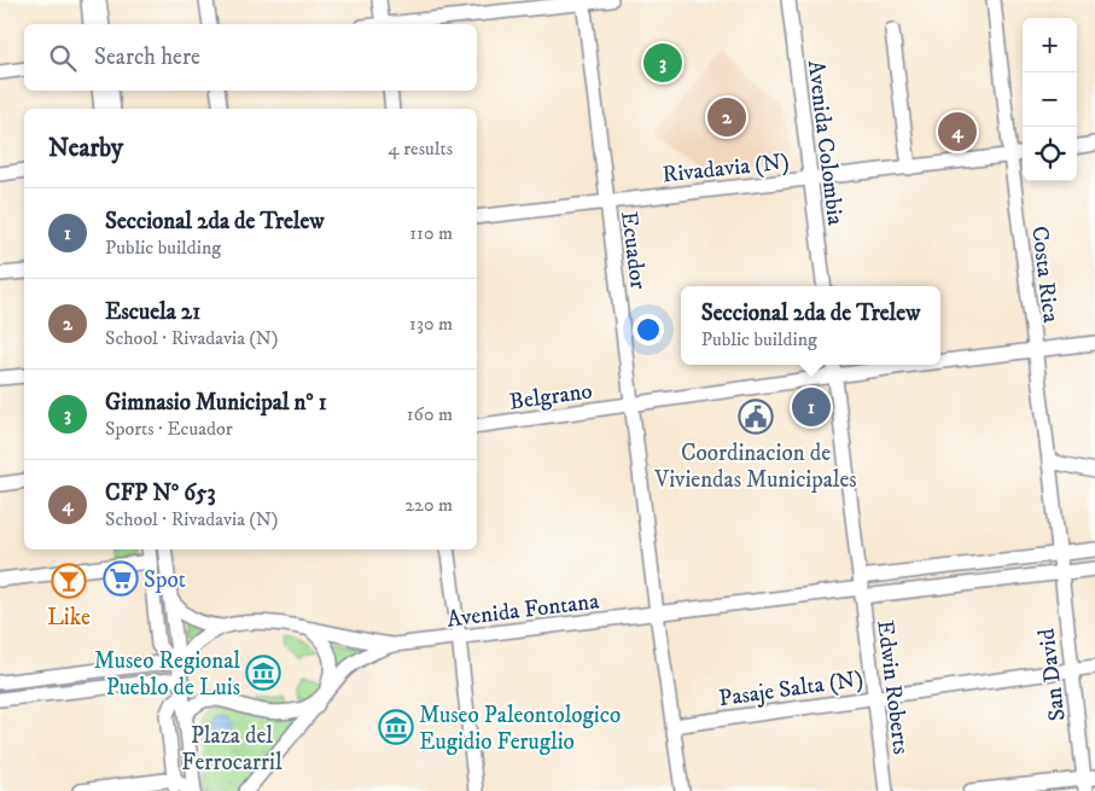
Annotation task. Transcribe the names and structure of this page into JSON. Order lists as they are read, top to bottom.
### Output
{
  "streets": {
    "street": [
      "Avenida Colombia",
      "Rivadavia (N)",
      "Ecuador",
      "Costa Rica",
      "Belgrano",
      "Avenida Fontana",
      "San David",
      "Pasaje Salta (N)",
      "Edwin Roberts"
    ]
  },
  "crossings": [
    ["Avenida Colombia", "Rivadavia (N)"],
    ["Rivadavia (N)", "Ecuador"],
    ["Rivadavia (N)", "Costa Rica"],
    ["Ecuador", "Belgrano"],
    ["Ecuador", "Avenida Fontana"],
    ["Ecuador", "Pasaje Salta (N)"],
    ["Costa Rica", "Belgrano"],
    ["Costa Rica", "San David"],
    ["Avenida Fontana", "Edwin Roberts"],
    ["San David", "Pasaje Salta (N)"],
    ["Pasaje Salta (N)", "Edwin Roberts"]
  ],
  "parks": ["Plaza del Ferrocarril"],
  "places": {
    "public building": ["Coordinacion de Viviendas Municipales"],
    "supermarket": ["Spot"],
    "bar": ["Like"],
    "museum": ["Museo Regional Pueblo de Luis", "Museo Paleontologico Eugidio Feruglio"]
  },
  "page": {
    "map_buttons": ["+", "−"],
    "search": "Search here",
    "pins": [
      "3",
      "2",
      "4",
      "1"
    ],
    "heading": ["Nearby", "4 results"],
    "list": [
      {
        "mark": "1",
        "name": "Seccional 2da de Trelew",
        "note": "Public building",
        "value": "110 m"
      },
      {
        "mark": "2",
        "name": "Escuela 21",
        "note": "School · Rivadavia (N)",
        "value": "130 m"
      },
      {
        "mark": "3",
        "name": "Gimnasio Municipal n° 1",
        "note": "Sports · Ecuador",
        "value": "160 m"
      },
      {
        "mark": "4",
        "name": "CFP N° 653",
        "note": "School · Rivadavia (N)",
        "value": "220 m"
      }
    ],
    "popup": ["Seccional 2da de Trelew", "Public building"]
  }
}
